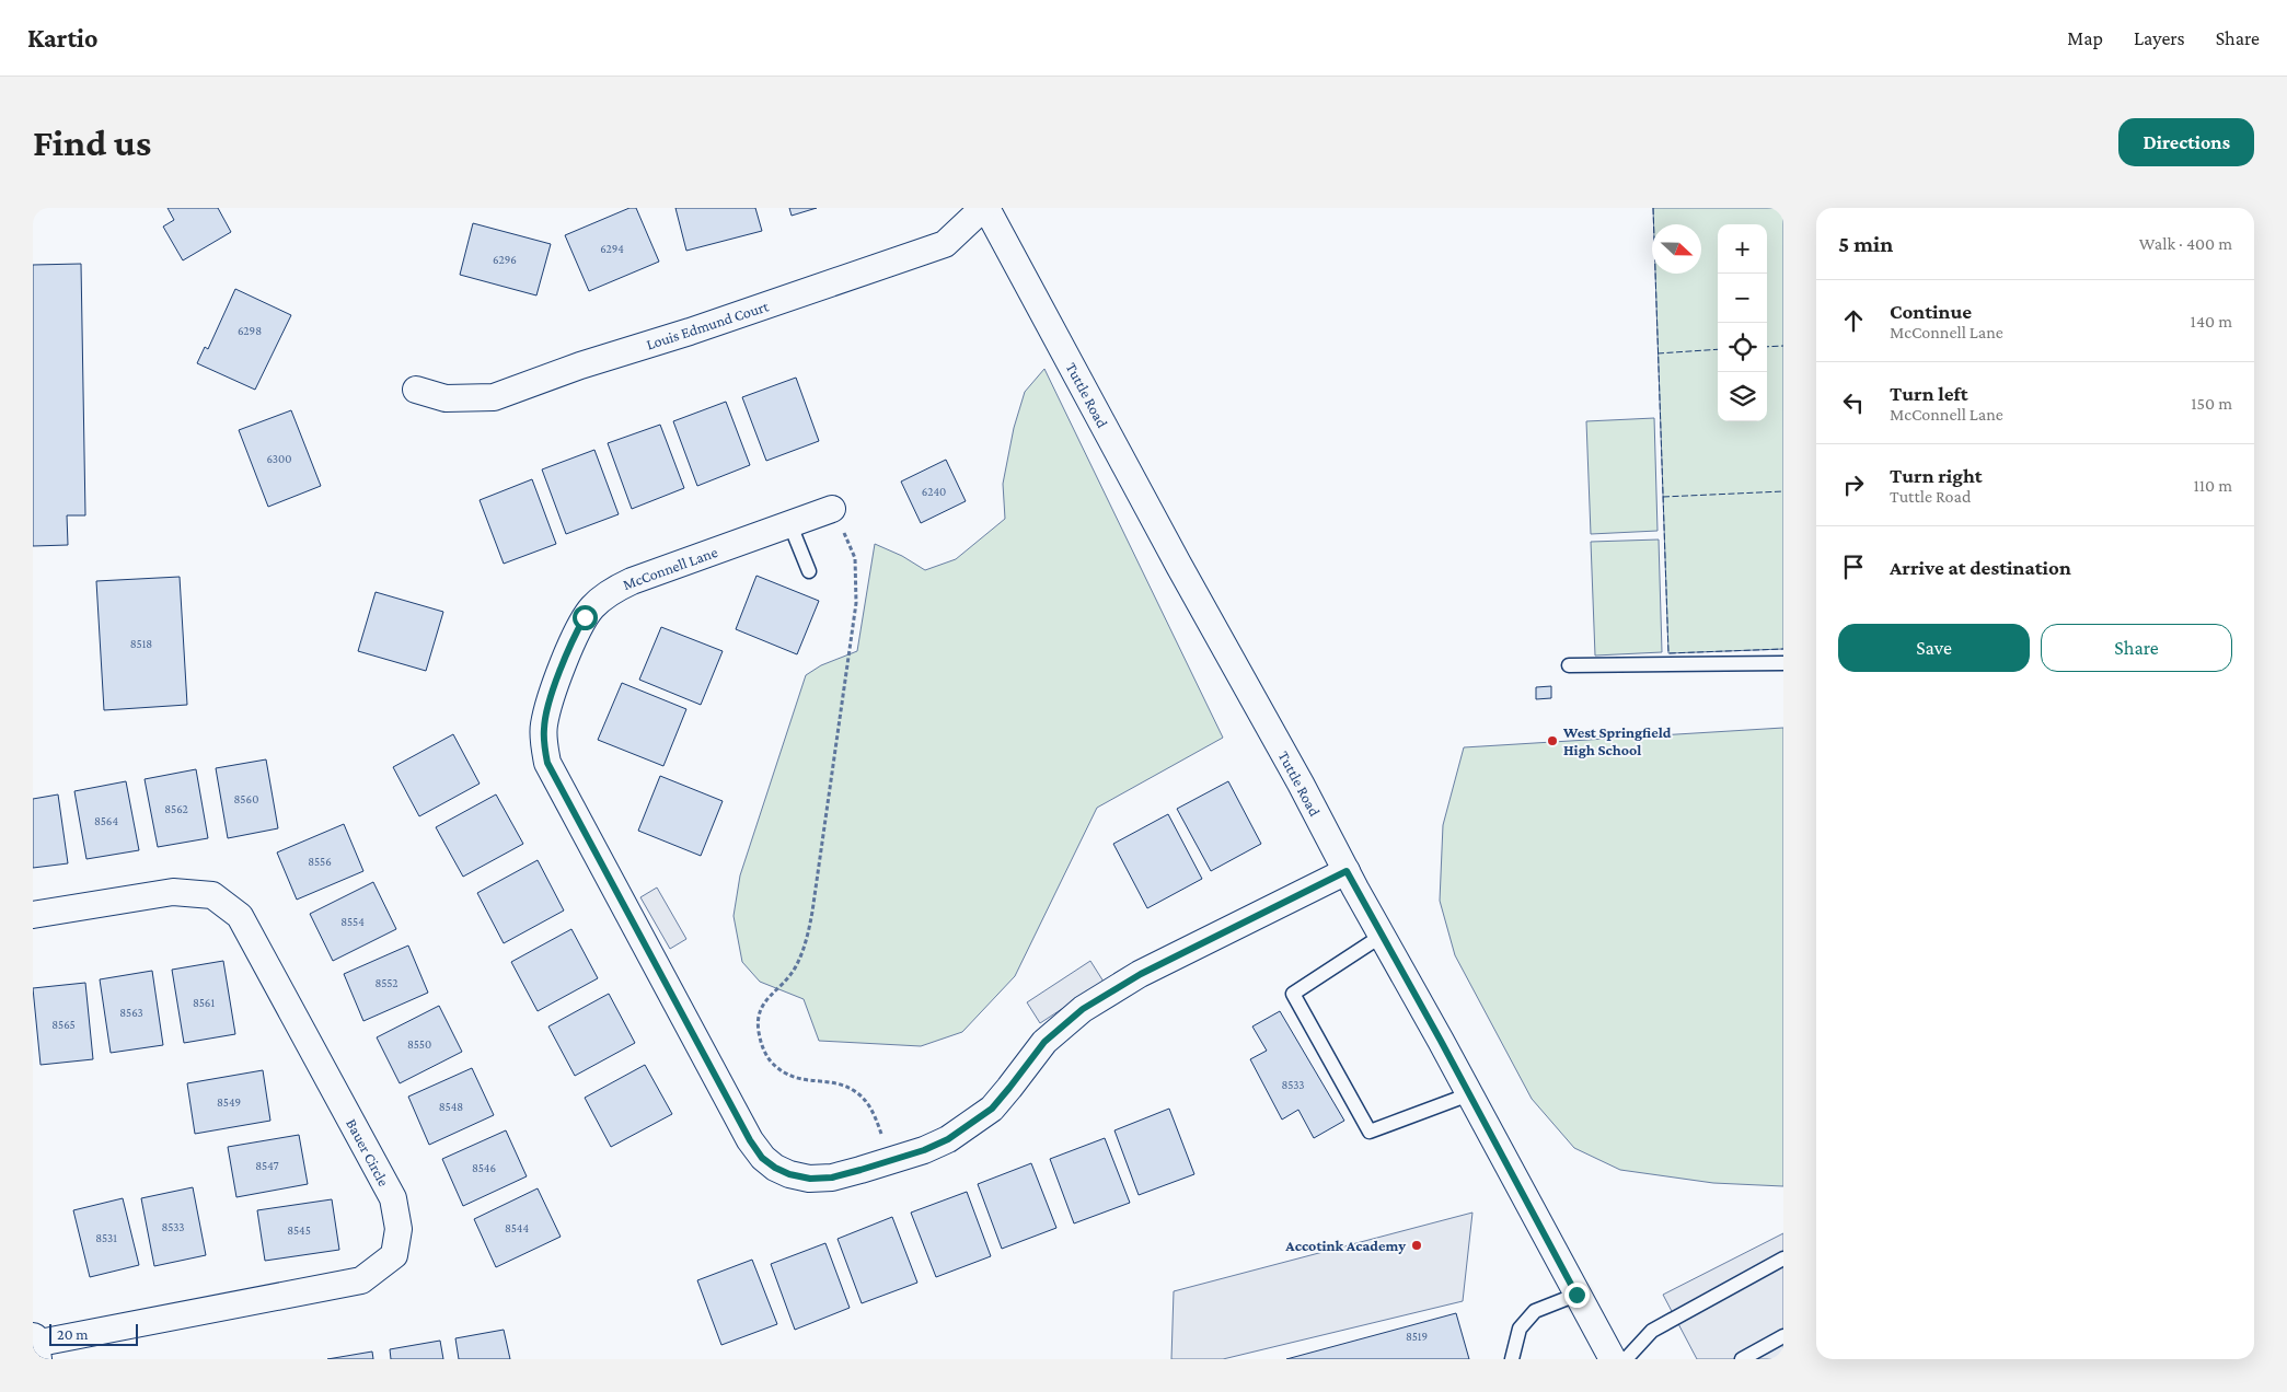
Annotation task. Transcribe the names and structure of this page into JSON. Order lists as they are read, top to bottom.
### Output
{
  "streets": {
    "street": [
      "Louis Edmund Court",
      "Tuttle Road",
      "McConnell Lane",
      "Bauer Circle"
    ]
  },
  "crossings": [
    ["Louis Edmund Court", "Tuttle Road"],
    ["Tuttle Road", "McConnell Lane"]
  ],
  "places": ["West Springfield High School", "Accotink Academy"],
  "house_numbers": [
    "6294",
    "6296",
    "6298",
    "6300",
    "6240",
    "8518",
    "8560",
    "8562",
    "8564",
    "8556",
    "8554",
    "8552",
    "8561",
    "8563",
    "8565",
    "8550",
    "8533",
    "8549",
    "8548",
    "8547",
    "8546",
    "8533",
    "8544",
    "8545",
    "8531",
    "8519"
  ],
  "scale_bar": "20 m",
  "north": "right",
  "page": {
    "header": "Kartio",
    "nav": ["Map", "Layers", "Share"],
    "buttons": [
      "Directions",
      ["Save", "Share"]
    ],
    "title": "Find us",
    "heading": ["5 min", "Walk · 400 m"],
    "map_buttons": ["+", "−"],
    "list": [
      ["Continue", "McConnell Lane", "140 m"],
      ["Turn left", "McConnell Lane", "150 m"],
      ["Turn right", "Tuttle Road", "110 m"],
      "Arrive at destination"
    ],
    "scale": "20 m"
  }
}
